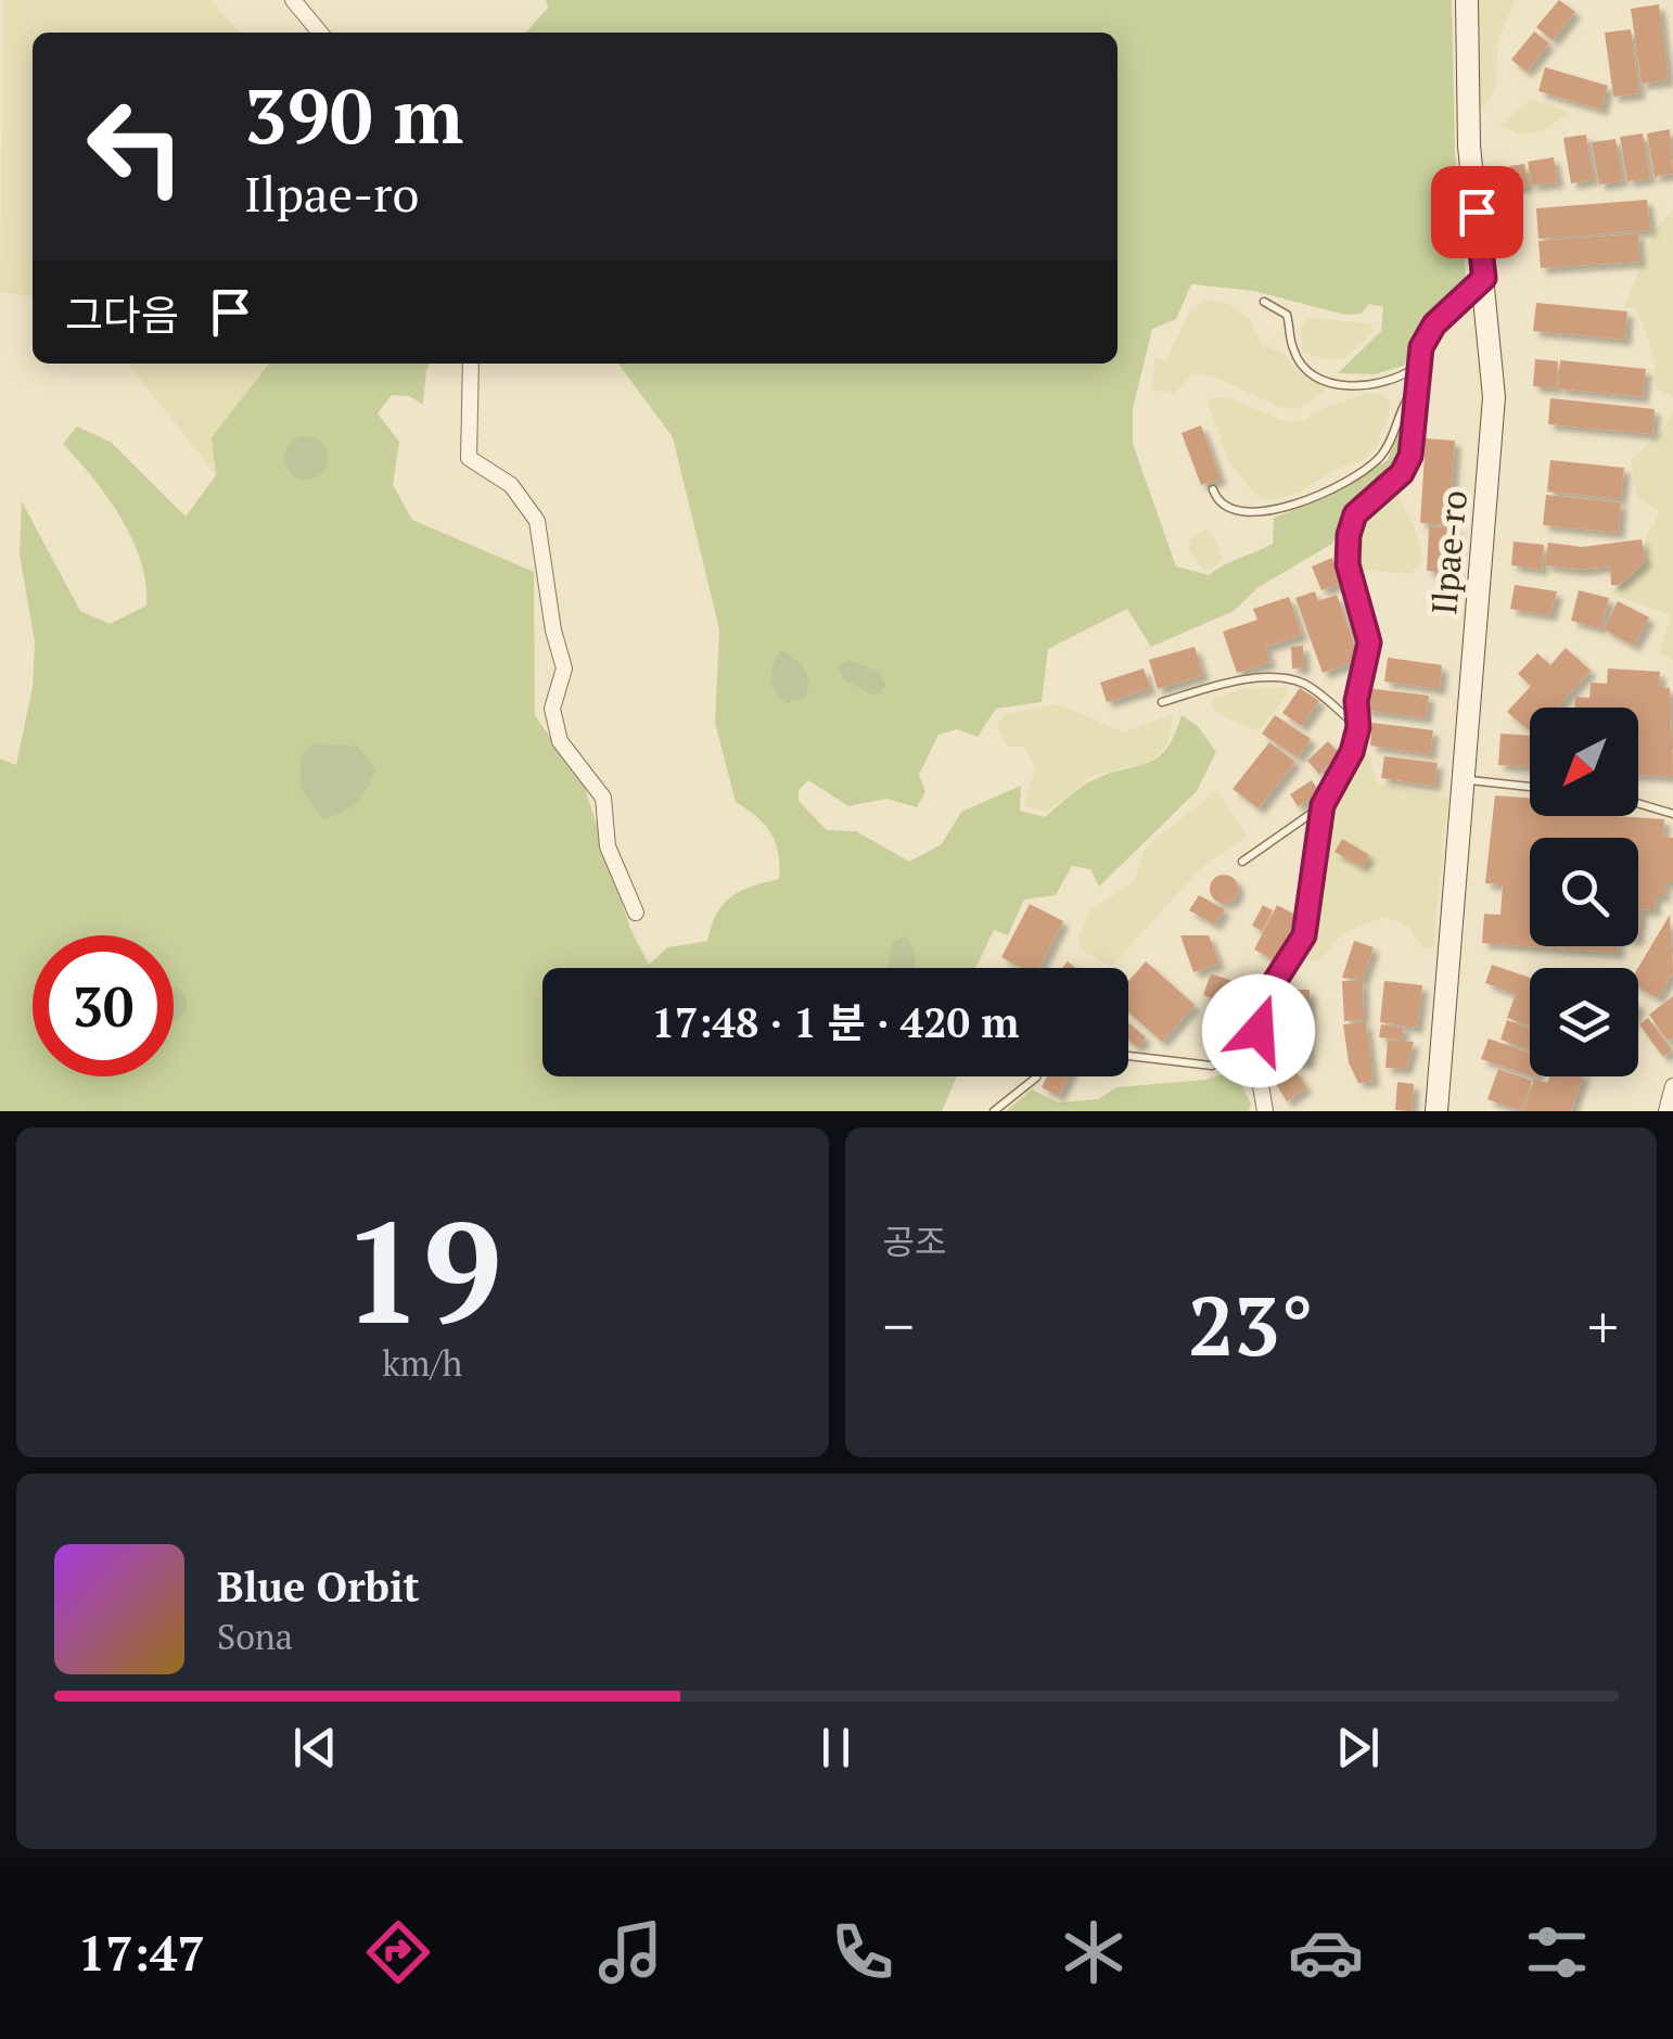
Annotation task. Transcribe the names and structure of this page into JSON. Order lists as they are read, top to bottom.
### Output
{
  "streets": {
    "street": ["Ilpae-ro"]
  },
  "north": "bottom left",
  "page": {
    "turn": ["390 m", "Ilpae-ro"],
    "then": "그다음",
    "limit": "30",
    "trip": "17:48 · 1 분 · 420 m",
    "tile": [
      ["19", "km/h"],
      "공조"
    ],
    "heat": ["−", "23°", "+"],
    "song": ["Blue Orbit", "Sona"],
    "tabs": "17:47"
  }
}
